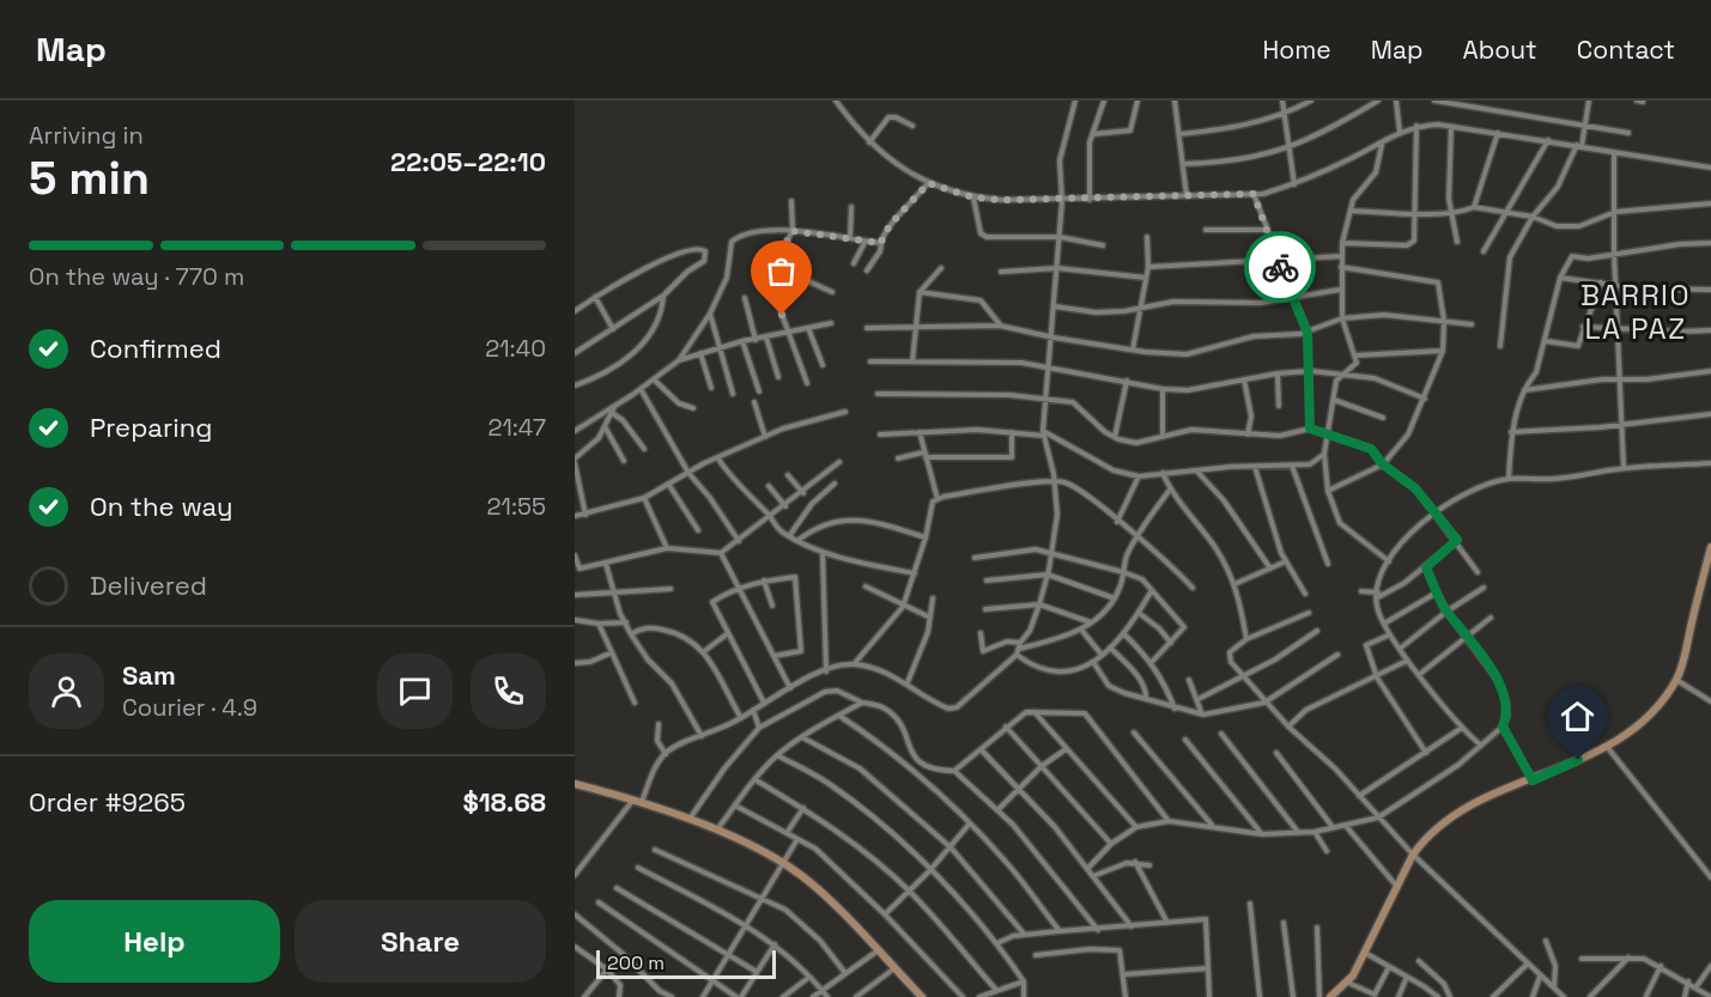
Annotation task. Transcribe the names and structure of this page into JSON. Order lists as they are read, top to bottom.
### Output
{
  "districts": ["BARRIO LA PAZ"],
  "scale_bar": "200 m",
  "page": {
    "header": "Map",
    "nav": [
      "Home",
      "Map",
      "About",
      "Contact"
    ],
    "heading": ["5 min", "Arriving in", "22:05–22:10"],
    "panel": [
      "Sam",
      "Courier · 4.9",
      "Order #9265",
      "$18.68"
    ],
    "bar": "On the way · 770 m",
    "list": [
      ["Confirmed", "21:40"],
      ["Preparing", "21:47"],
      ["On the way", "21:55"],
      "Delivered"
    ],
    "buttons": ["Help", "Share"],
    "scale": "200 m"
  }
}
